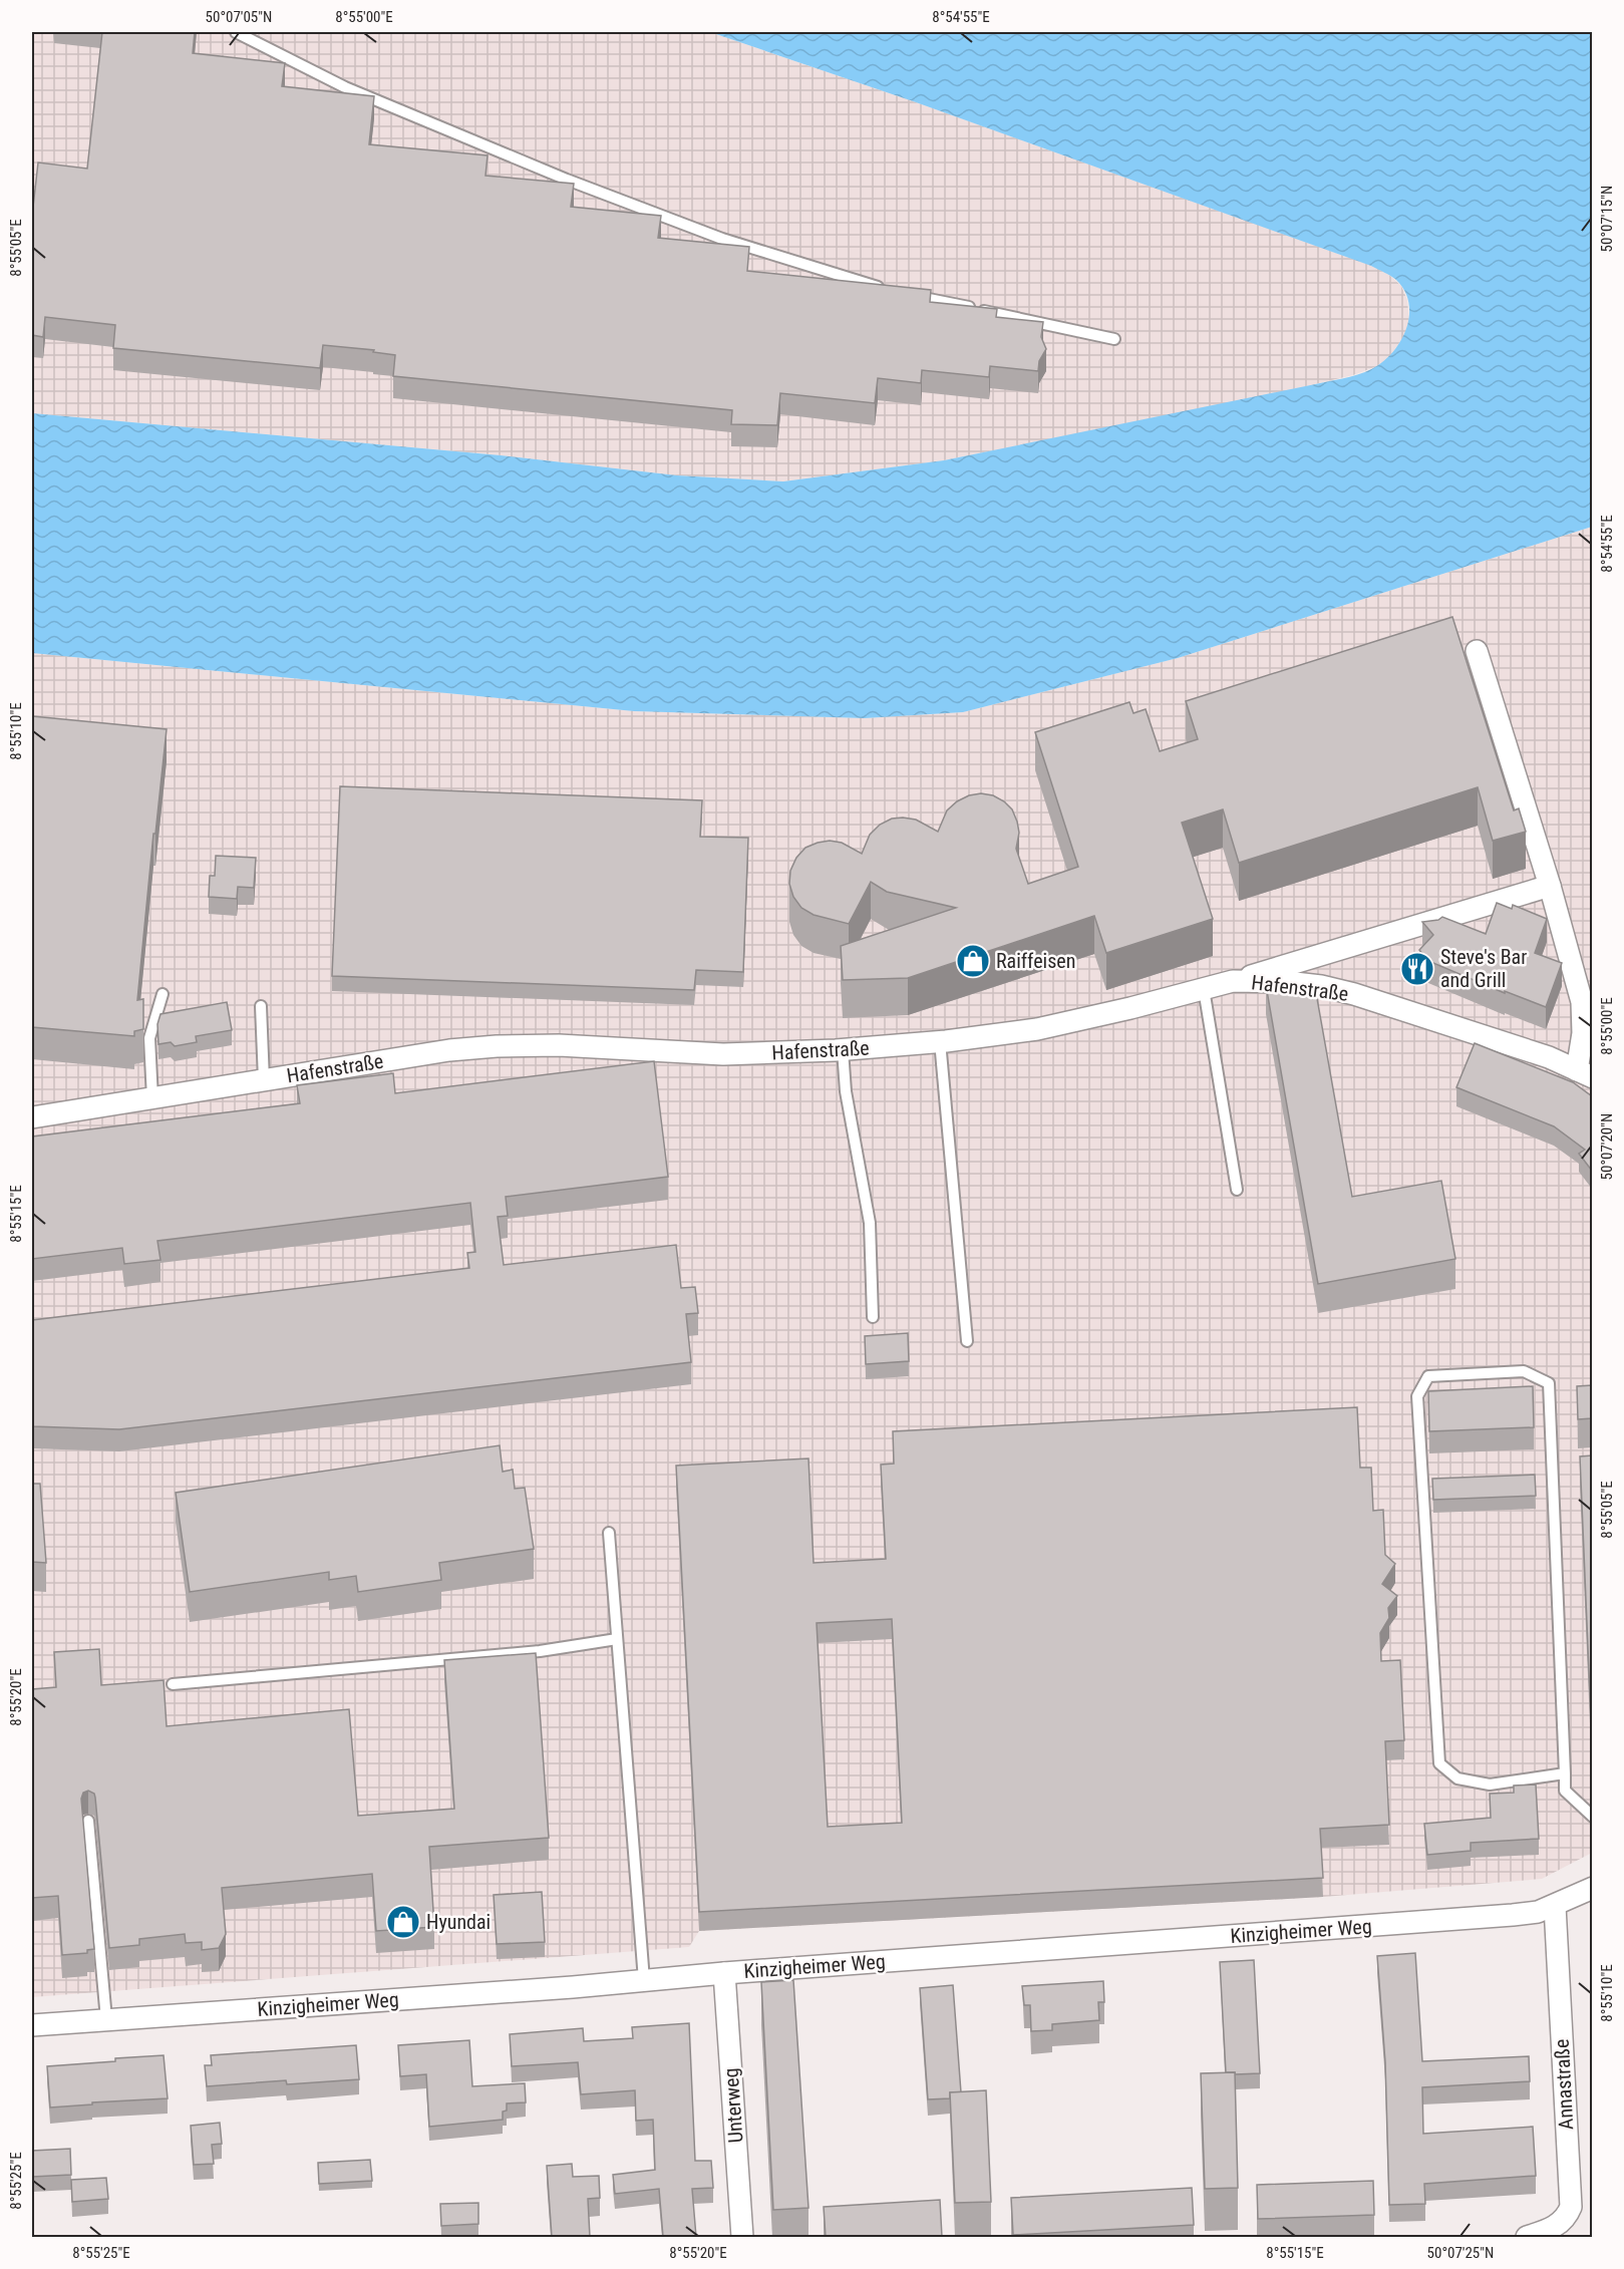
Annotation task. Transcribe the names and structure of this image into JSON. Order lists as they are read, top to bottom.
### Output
{
  "streets": {
    "street": [
      "Hafenstraße",
      "Kinzigheimer Weg",
      "Annastraße",
      "Unterweg"
    ]
  },
  "crossings": [
    ["Kinzigheimer Weg", "Annastraße"],
    ["Kinzigheimer Weg", "Unterweg"]
  ],
  "places": {
    "shop": ["Raiffeisen", "Hyundai"],
    "restaurant": ["Steve's Bar and Grill"]
  },
  "coordinates": [
    "50°07'05\"N",
    "8°55'00\"E",
    "8°54'55\"E",
    "50°07'15\"N",
    "8°55'05\"E",
    "8°55'10\"E",
    "50°07'20\"N",
    "8°55'15\"E",
    "8°55'20\"E",
    "8°55'25\"E",
    "50°07'25\"N"
  ]
}
